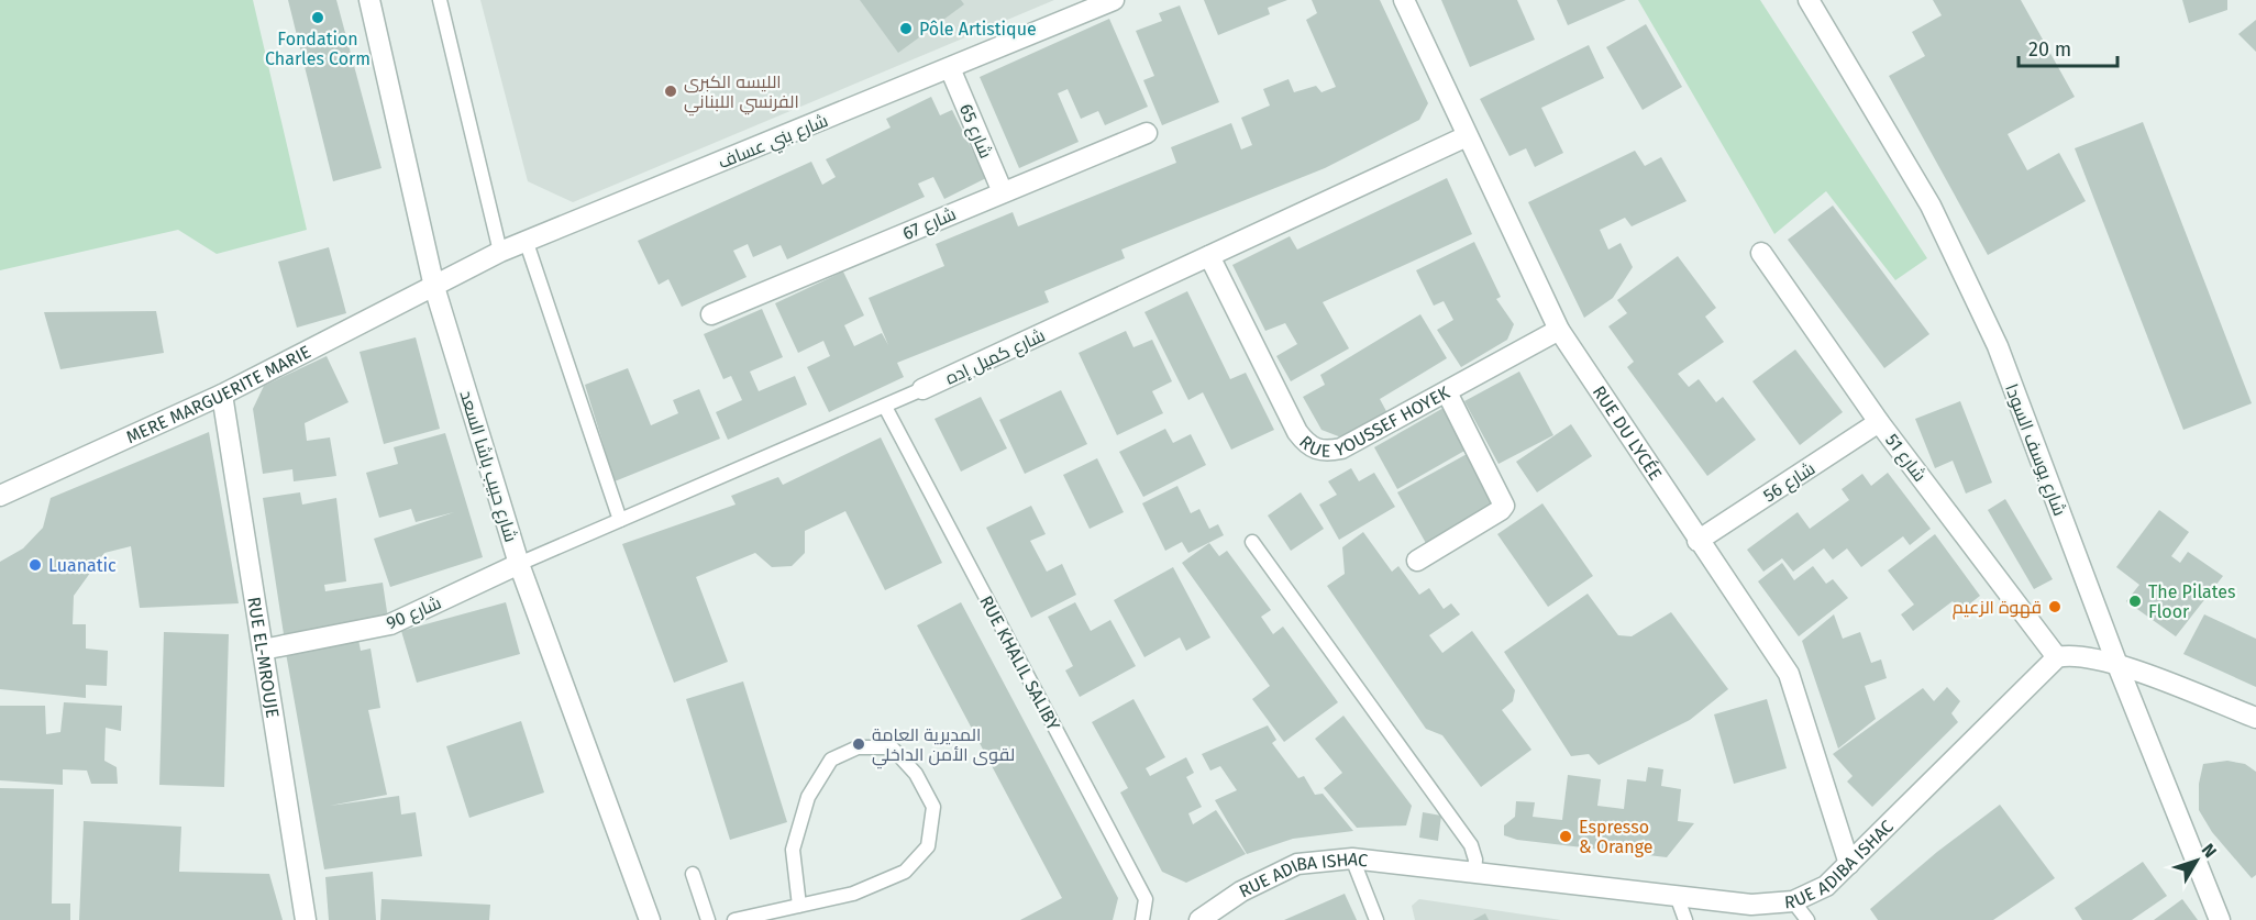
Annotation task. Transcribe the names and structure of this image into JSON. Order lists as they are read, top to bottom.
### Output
{
  "streets": {
    "street": [
      "شارع 65",
      "شارع بني عساف",
      "شارع 67",
      "شارع كميل إده",
      "MERE MARGUERITE MARIE",
      "RUE YOUSSEF HOYEK",
      "RUE DU LYCÉE",
      "شارع يوسف السودا",
      "شارع 51",
      "شارع حبيب باشا السعد",
      "شارع 56",
      "شارع 90",
      "RUE EL-MROUJE",
      "RUE ADIBA ISHAC"
    ],
    "lane": ["RUE KHALIL SALIBY"]
  },
  "crossings": [
    ["شارع 65", "شارع بني عساف"],
    ["شارع 65", "شارع 67"],
    ["شارع بني عساف", "MERE MARGUERITE MARIE"],
    ["شارع بني عساف", "شارع حبيب باشا السعد"],
    ["شارع كميل إده", "RUE YOUSSEF HOYEK"],
    ["شارع كميل إده", "RUE DU LYCÉE"],
    ["شارع كميل إده", "شارع حبيب باشا السعد"],
    ["شارع كميل إده", "شارع 90"],
    ["شارع كميل إده", "RUE KHALIL SALIBY"],
    ["MERE MARGUERITE MARIE", "شارع حبيب باشا السعد"],
    ["MERE MARGUERITE MARIE", "RUE EL-MROUJE"],
    ["RUE YOUSSEF HOYEK", "RUE DU LYCÉE"],
    ["RUE DU LYCÉE", "شارع 56"],
    ["RUE DU LYCÉE", "RUE ADIBA ISHAC"],
    ["شارع 51", "شارع 56"],
    ["شارع 51", "RUE ADIBA ISHAC"],
    ["شارع حبيب باشا السعد", "شارع 90"],
    ["شارع 90", "RUE EL-MROUJE"]
  ],
  "places": [
    "Fondation Charles Corm",
    "Pôle Artistique",
    "الليسه الكبرى الفرنسي اللبناني",
    "Luanatic",
    "The Pilates Floor",
    "قهوة الزعيم",
    "المديرية العامة لقوى الأمن الداخلي",
    "Espresso & Orange"
  ],
  "scale_bar": "20 m",
  "north": "top right"
}
